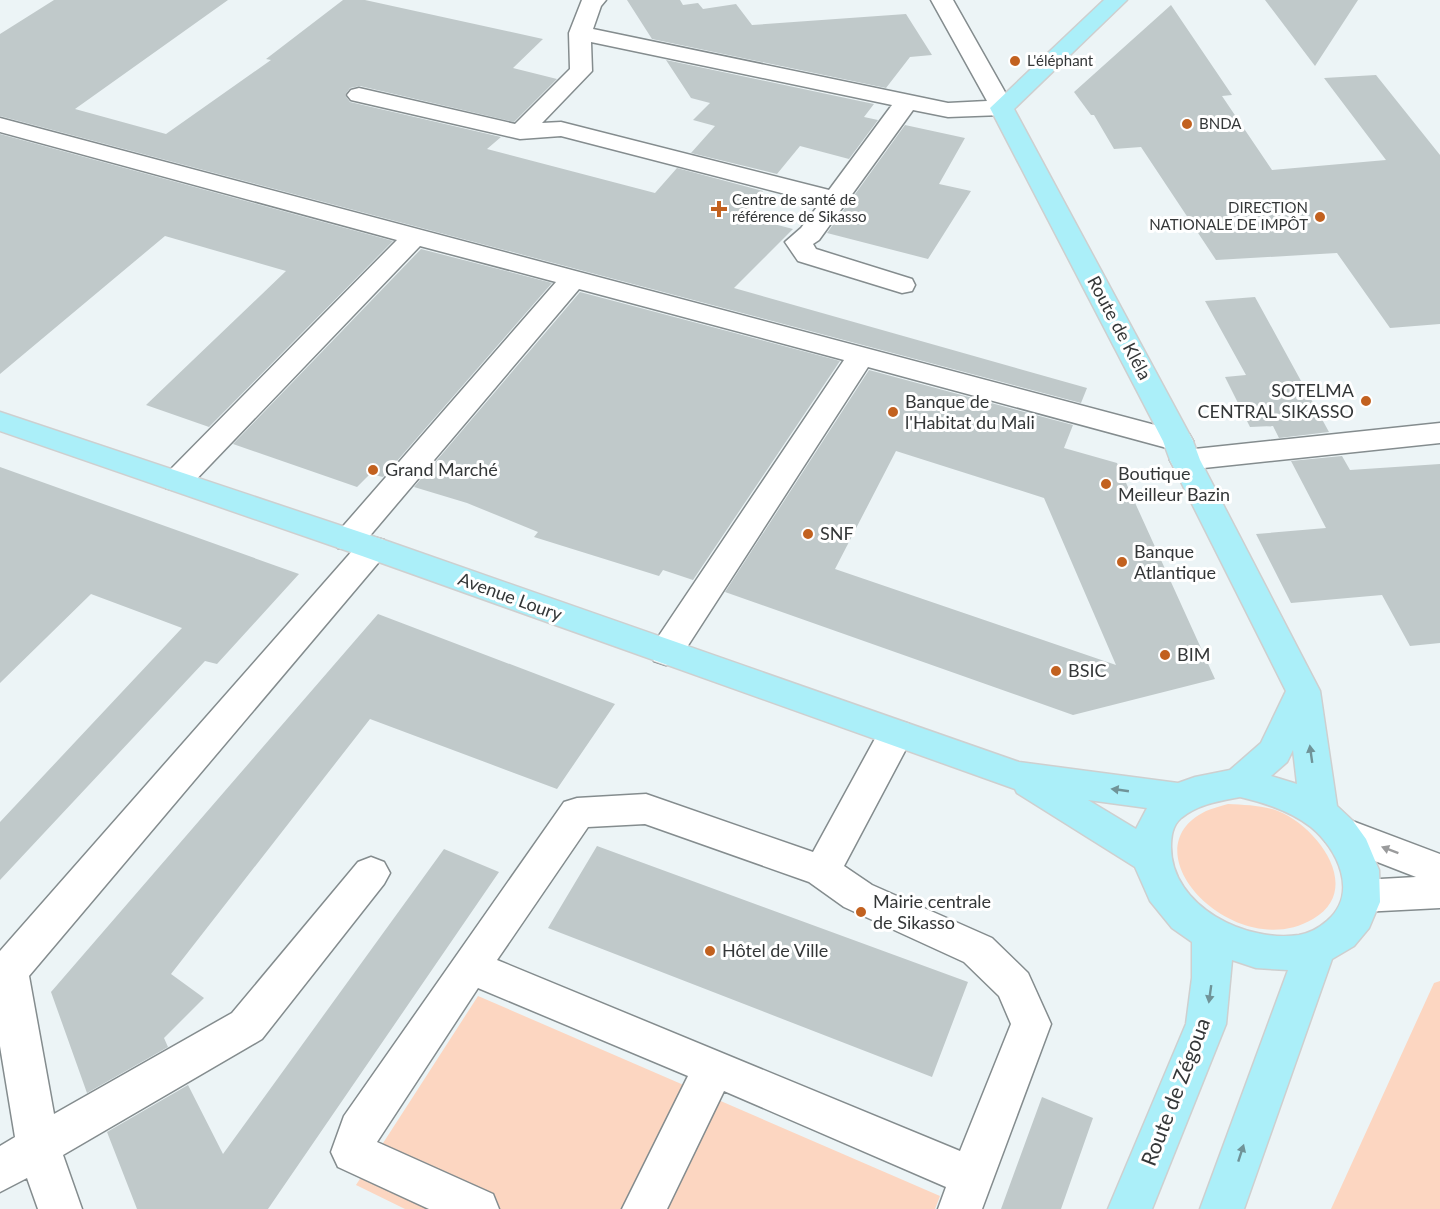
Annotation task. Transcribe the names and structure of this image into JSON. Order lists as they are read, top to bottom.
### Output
{
  "streets": {
    "main road": ["Route de Kléla", "Avenue Loury", "Route de Zégoua"]
  },
  "crossings": [
    ["Route de Kléla", "Route de Zégoua"]
  ],
  "places": {
    "other": [
      "L'éléphant",
      "BNDA",
      "DIRECTION NATIONALE DE IMPÔT",
      "SOTELMA CENTRAL SIKASSO",
      "Banque de l'Habitat du Mali",
      "Grand Marché",
      "Boutique Meilleur Bazin",
      "SNF",
      "Banque Atlantique",
      "BIM",
      "BSIC",
      "Mairie centrale de Sikasso",
      "Hôtel de Ville"
    ],
    "health": ["Centre de santé de référence de Sikasso"]
  }
}
